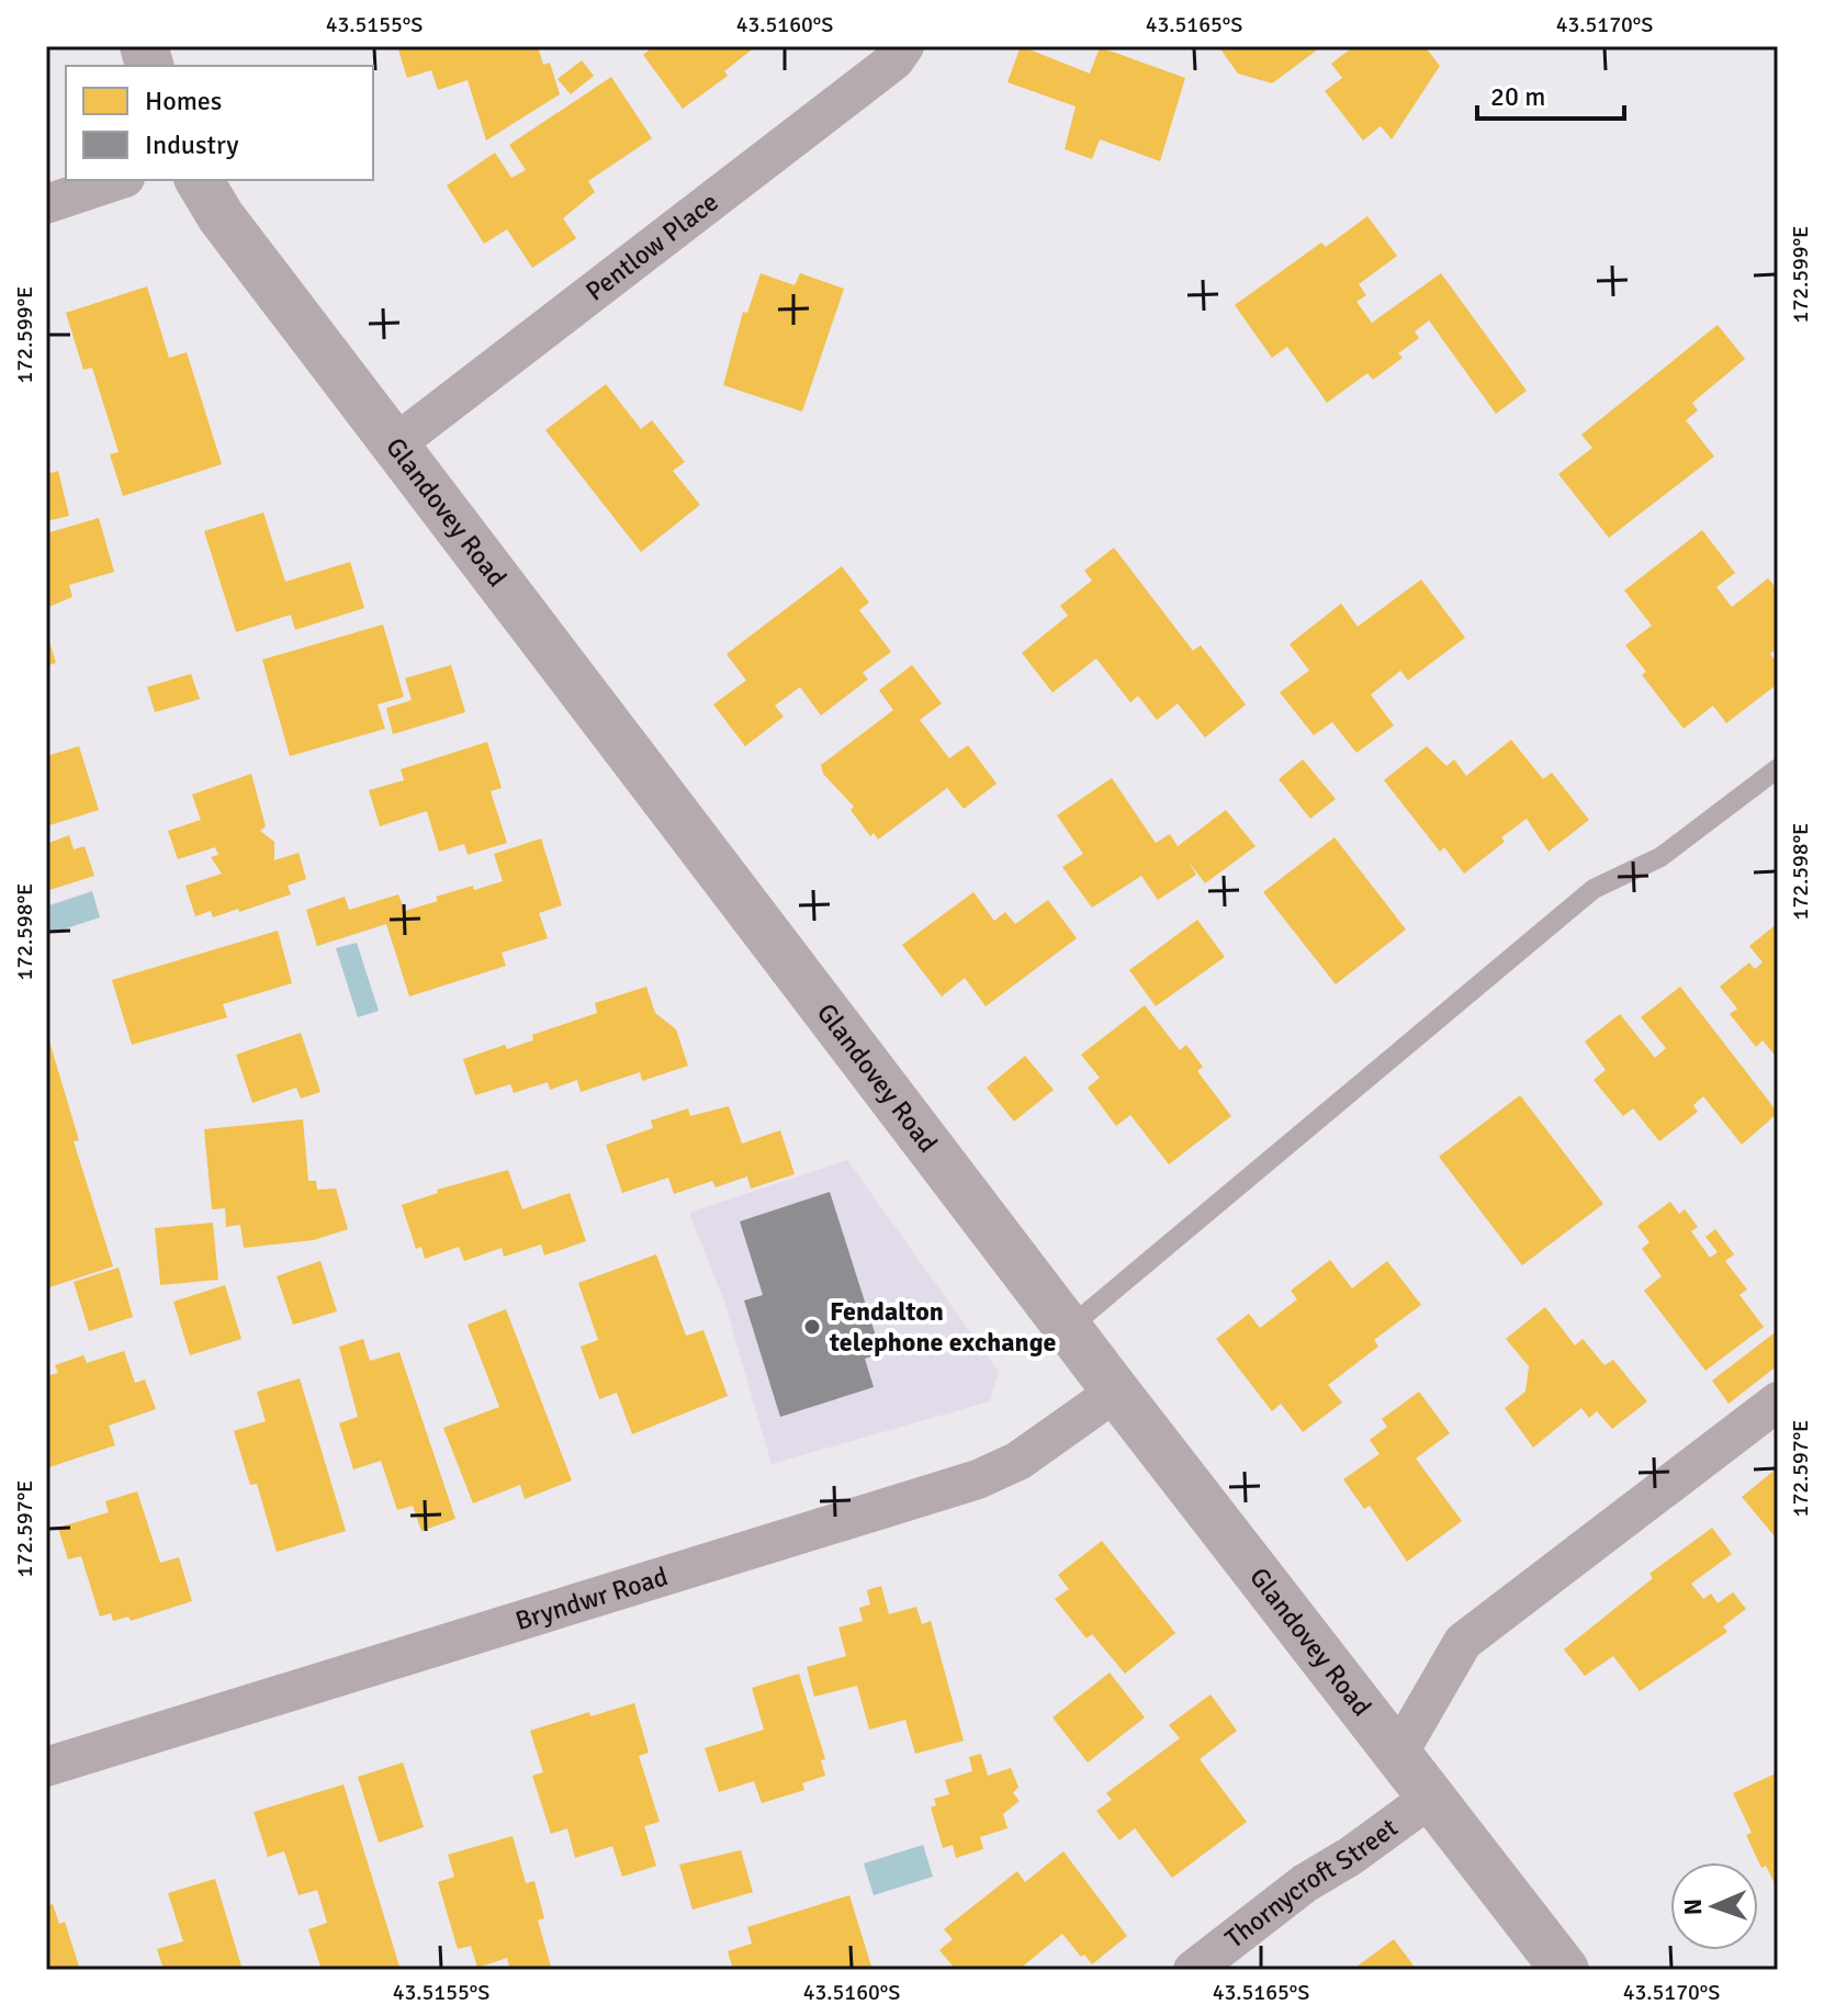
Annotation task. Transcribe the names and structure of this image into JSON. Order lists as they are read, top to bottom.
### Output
{
  "streets": {
    "street": [
      "Pentlow Place",
      "Glandovey Road",
      "Bryndwr Road",
      "Thornycroft Street"
    ]
  },
  "crossings": [
    ["Pentlow Place", "Glandovey Road"],
    ["Glandovey Road", "Bryndwr Road"],
    ["Glandovey Road", "Thornycroft Street"]
  ],
  "places": ["Fendalton telephone exchange"],
  "legend": ["Homes", "Industry"],
  "scale_bar": "20 m",
  "north": "left",
  "coordinates": [
    "43.5155°S",
    "43.5160°S",
    "43.5165°S",
    "43.5170°S",
    "172.599°E",
    "172.598°E",
    "172.597°E"
  ]
}
